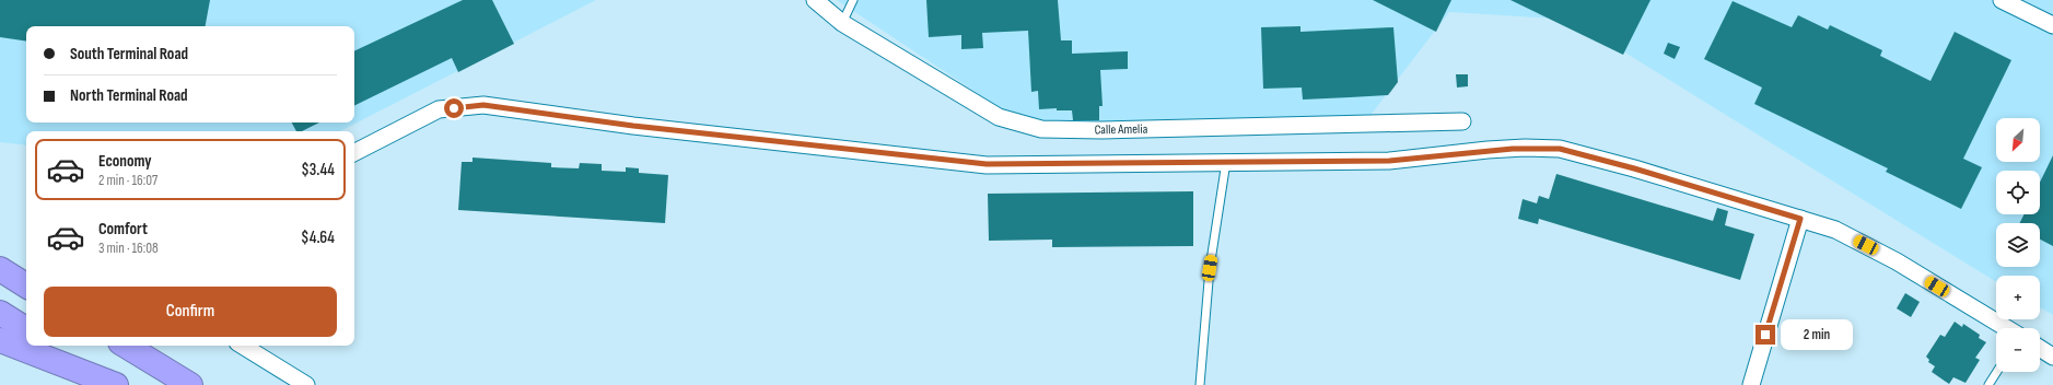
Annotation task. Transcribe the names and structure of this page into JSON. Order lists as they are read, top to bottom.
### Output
{
  "streets": {
    "street": ["Calle Amelia"]
  },
  "north": "bottom left",
  "page": {
    "banner": ["South Terminal Road", "North Terminal Road"],
    "map_buttons": ["+", "−"],
    "list": [
      {
        "name": "Economy",
        "note": "2 min · 16:07",
        "value": "$3.44"
      },
      {
        "name": "Comfort",
        "note": "3 min · 16:08",
        "value": "$4.64"
      }
    ],
    "buttons": "Confirm",
    "bubble": "2 min"
  }
}
